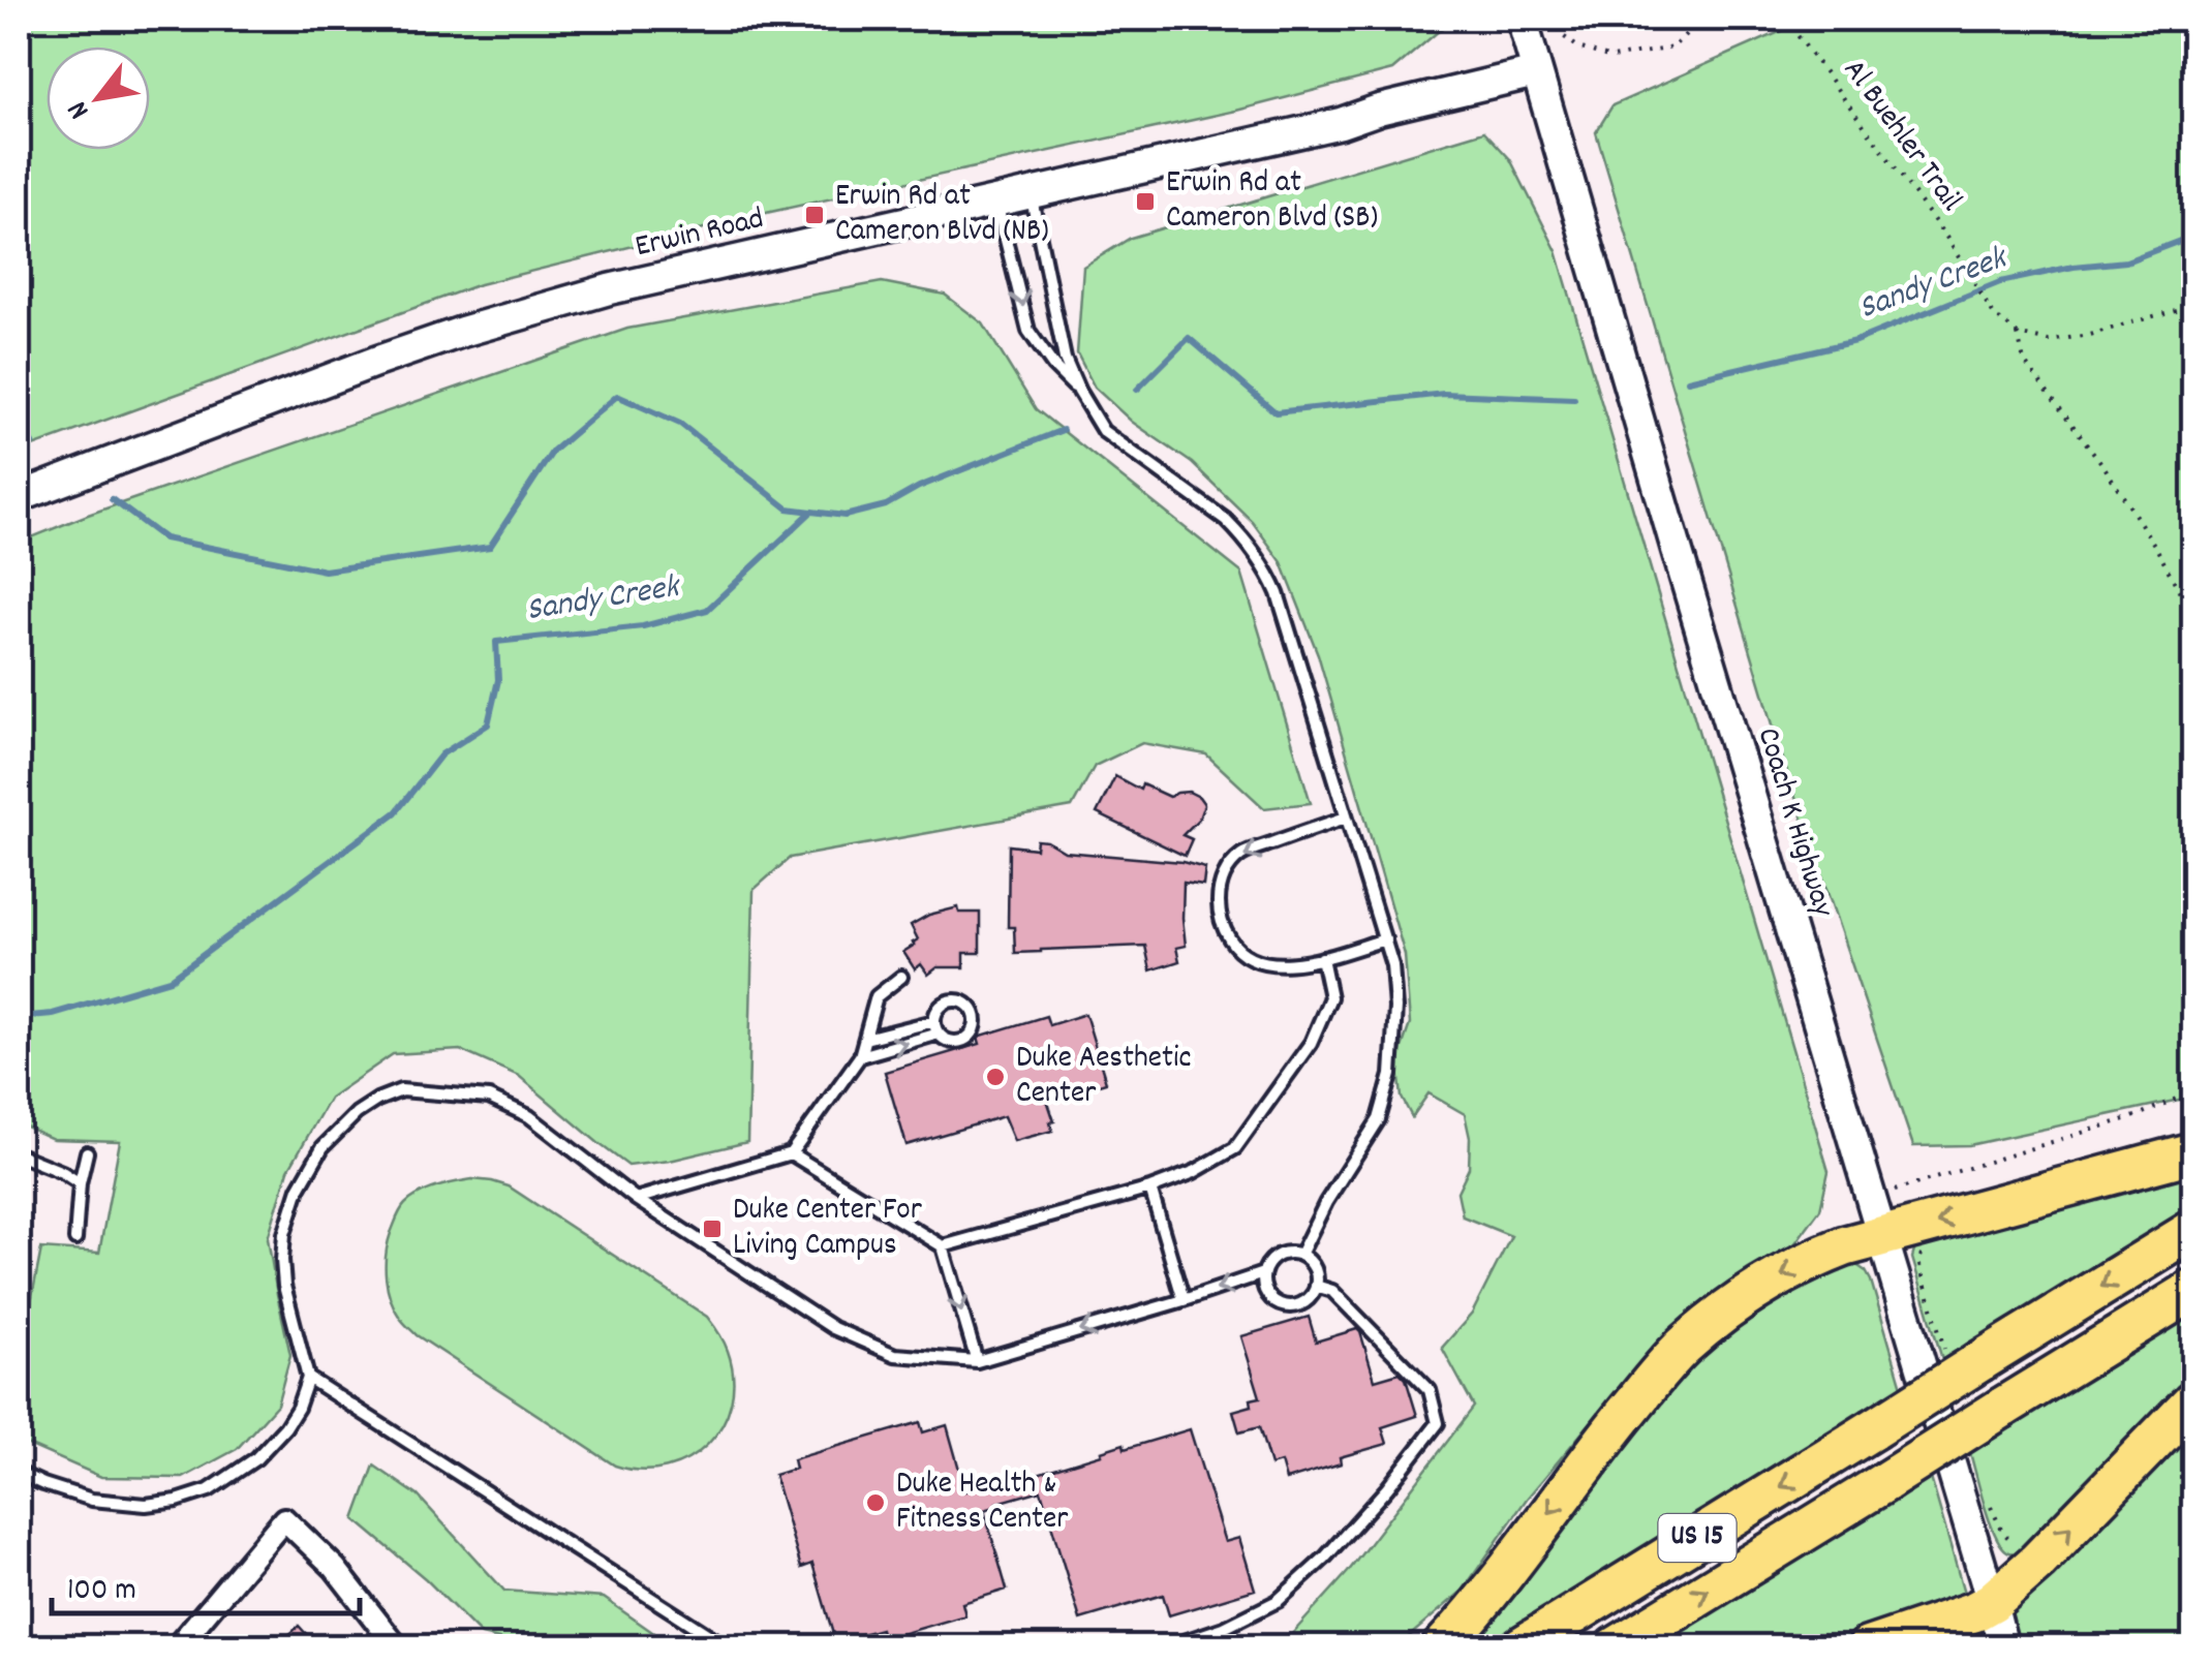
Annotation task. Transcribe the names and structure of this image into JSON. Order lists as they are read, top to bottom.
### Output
{
  "streets": {
    "highway": ["US 15"],
    "main road": ["Erwin Road", "Coach K Highway"],
    "path": ["Al Buehler Trail"]
  },
  "crossings": [
    ["Erwin Road", "Coach K Highway"]
  ],
  "water": ["Sandy Creek"],
  "places": {
    "transit": ["Erwin Rd at Cameron Blvd (SB)", "Erwin Rd at Cameron Blvd (NB)", "Duke Center For Living Campus"],
    "other": ["Duke Aesthetic Center", "Duke Health & Fitness Center"]
  },
  "scale_bar": "100 m",
  "north": "bottom left"
}
